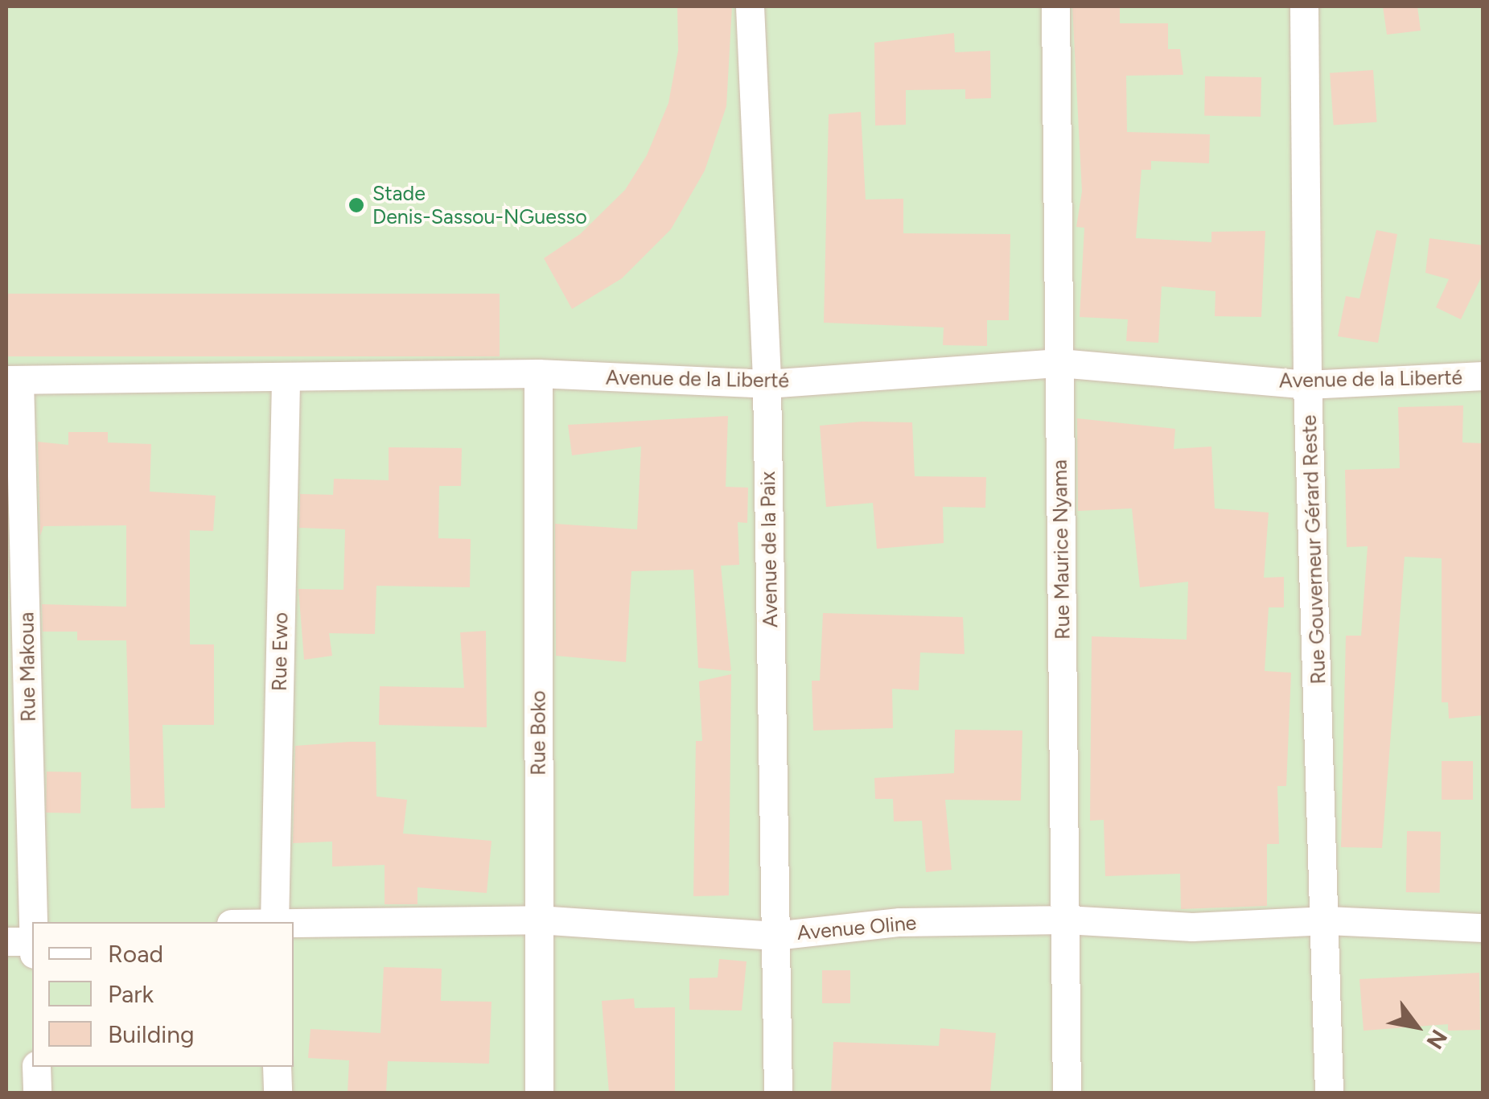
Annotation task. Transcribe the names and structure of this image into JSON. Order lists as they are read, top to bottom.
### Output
{
  "streets": {
    "street": [
      "Avenue de la Liberté",
      "Avenue de la Paix",
      "Rue Maurice Nyama",
      "Rue Gouverneur Gérard Reste",
      "Rue Ewo",
      "Rue Makoua",
      "Rue Boko",
      "Avenue Oline"
    ]
  },
  "crossings": [
    ["Avenue de la Liberté", "Avenue de la Paix"],
    ["Avenue de la Liberté", "Rue Maurice Nyama"],
    ["Avenue de la Liberté", "Rue Gouverneur Gérard Reste"],
    ["Avenue de la Liberté", "Rue Ewo"],
    ["Avenue de la Liberté", "Rue Makoua"],
    ["Avenue de la Liberté", "Rue Boko"],
    ["Avenue de la Paix", "Avenue Oline"],
    ["Rue Maurice Nyama", "Avenue Oline"],
    ["Rue Gouverneur Gérard Reste", "Avenue Oline"],
    ["Rue Ewo", "Avenue Oline"],
    ["Rue Boko", "Avenue Oline"]
  ],
  "places": ["Stade Denis-Sassou-NGuesso"],
  "legend": ["Road", "Park", "Building"],
  "north": "bottom right"
}
